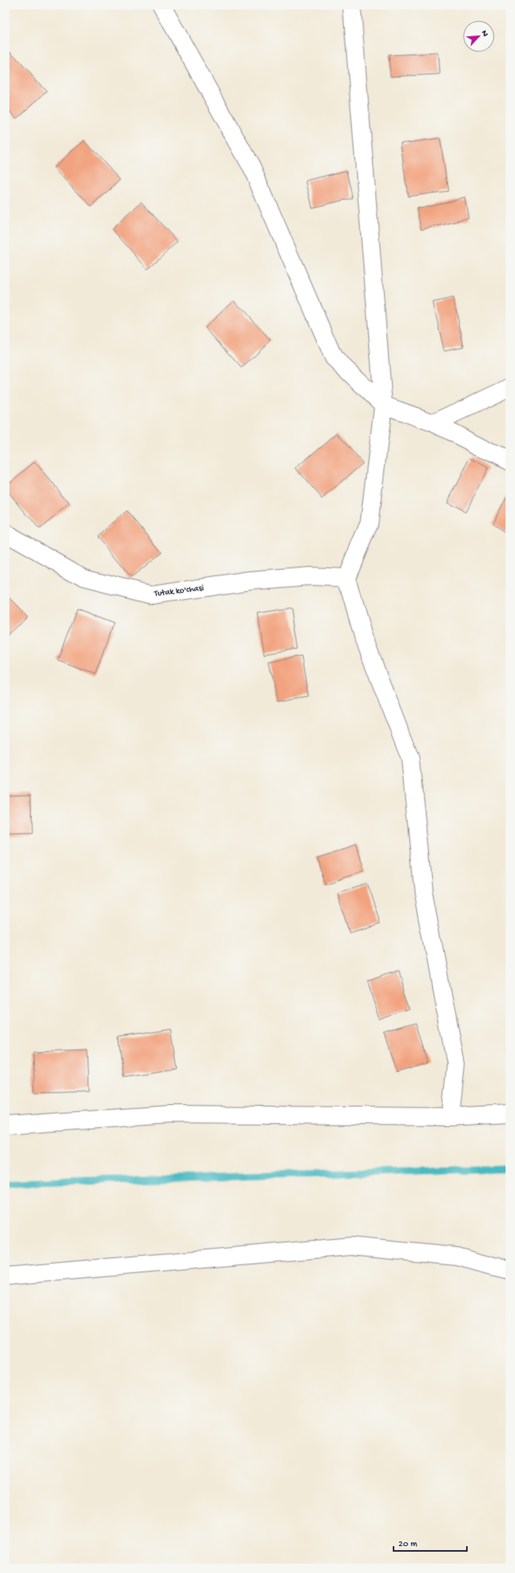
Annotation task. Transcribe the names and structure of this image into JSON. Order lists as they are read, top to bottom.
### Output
{
  "streets": {
    "street": ["Tutak ko'chasi"]
  },
  "scale_bar": "20 m",
  "north": "top right"
}
